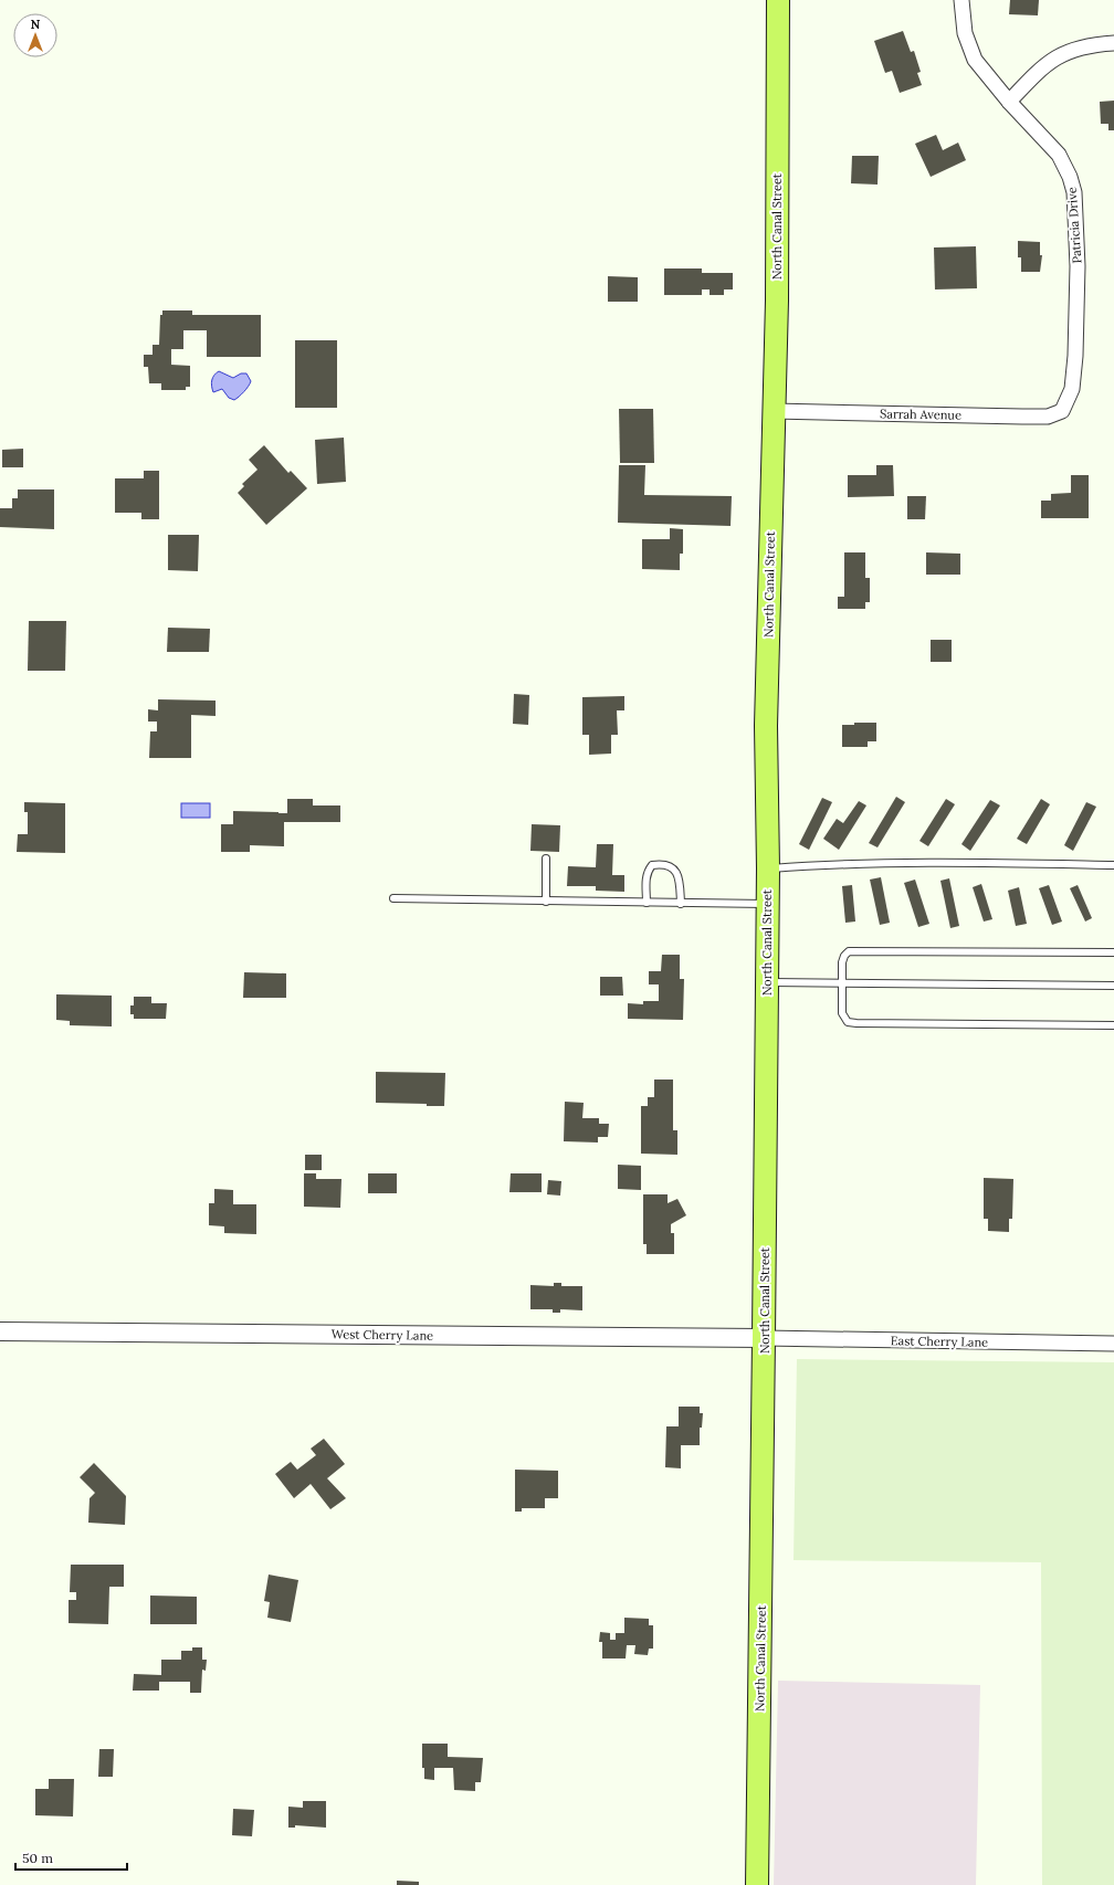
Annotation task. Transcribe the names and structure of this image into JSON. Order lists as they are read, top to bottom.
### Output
{
  "streets": {
    "main road": ["North Canal Street"],
    "street": [
      "Patricia Drive",
      "Sarrah Avenue",
      "West Cherry Lane",
      "East Cherry Lane"
    ]
  },
  "crossings": [
    ["Patricia Drive", "Sarrah Avenue"],
    ["North Canal Street", "Sarrah Avenue"],
    ["North Canal Street", "West Cherry Lane"],
    ["North Canal Street", "East Cherry Lane"],
    ["West Cherry Lane", "East Cherry Lane"]
  ],
  "scale_bar": "50 m",
  "north": "top"
}
